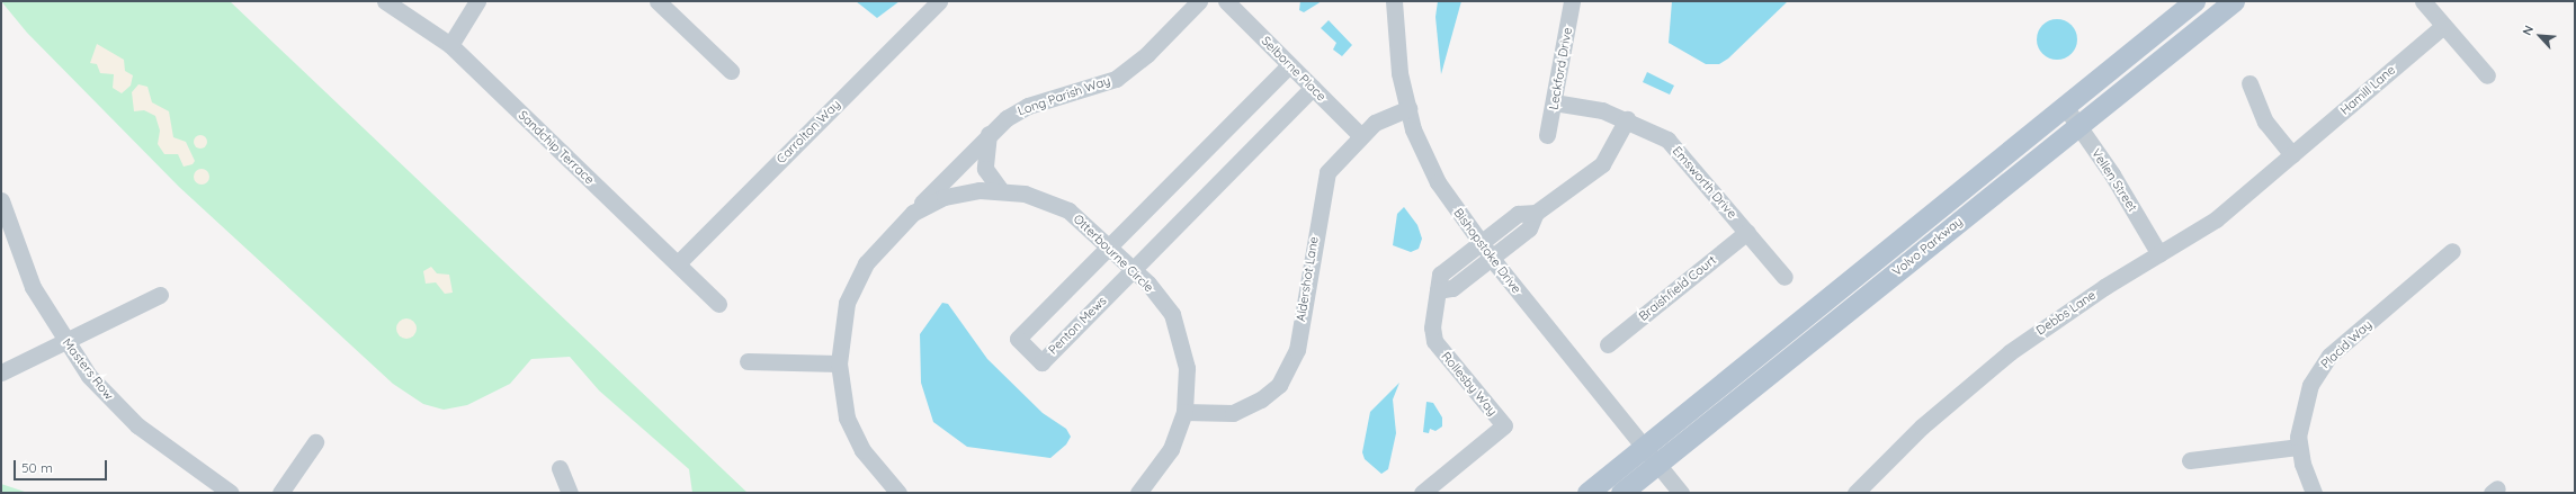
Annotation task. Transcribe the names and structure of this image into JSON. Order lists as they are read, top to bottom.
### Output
{
  "streets": {
    "main road": ["Volvo Parkway"],
    "street": [
      "Selborne Place",
      "Leckford Drive",
      "Hamill Lane",
      "Long Parish Way",
      "Carrolton Way",
      "Sandchip Terrace",
      "Vellen Street",
      "Emsworth Drive",
      "Bishopstoke Drive",
      "Otterbourne Circle",
      "Aldershot Lane",
      "Braishfield Court",
      "Debbs Lane",
      "Penton Mews",
      "Placid Way",
      "Masters Row",
      "Rollesby Way"
    ]
  },
  "crossings": [
    ["Selborne Place", "Aldershot Lane"],
    ["Selborne Place", "Penton Mews"],
    ["Leckford Drive", "Emsworth Drive"],
    ["Hamill Lane", "Debbs Lane"],
    ["Long Parish Way", "Otterbourne Circle"],
    ["Carrolton Way", "Sandchip Terrace"],
    ["Vellen Street", "Volvo Parkway"],
    ["Vellen Street", "Debbs Lane"],
    ["Emsworth Drive", "Braishfield Court"],
    ["Volvo Parkway", "Bishopstoke Drive"],
    ["Bishopstoke Drive", "Aldershot Lane"],
    ["Bishopstoke Drive", "Rollesby Way"],
    ["Otterbourne Circle", "Aldershot Lane"],
    ["Otterbourne Circle", "Penton Mews"]
  ],
  "scale_bar": "50 m",
  "north": "top left"
}
